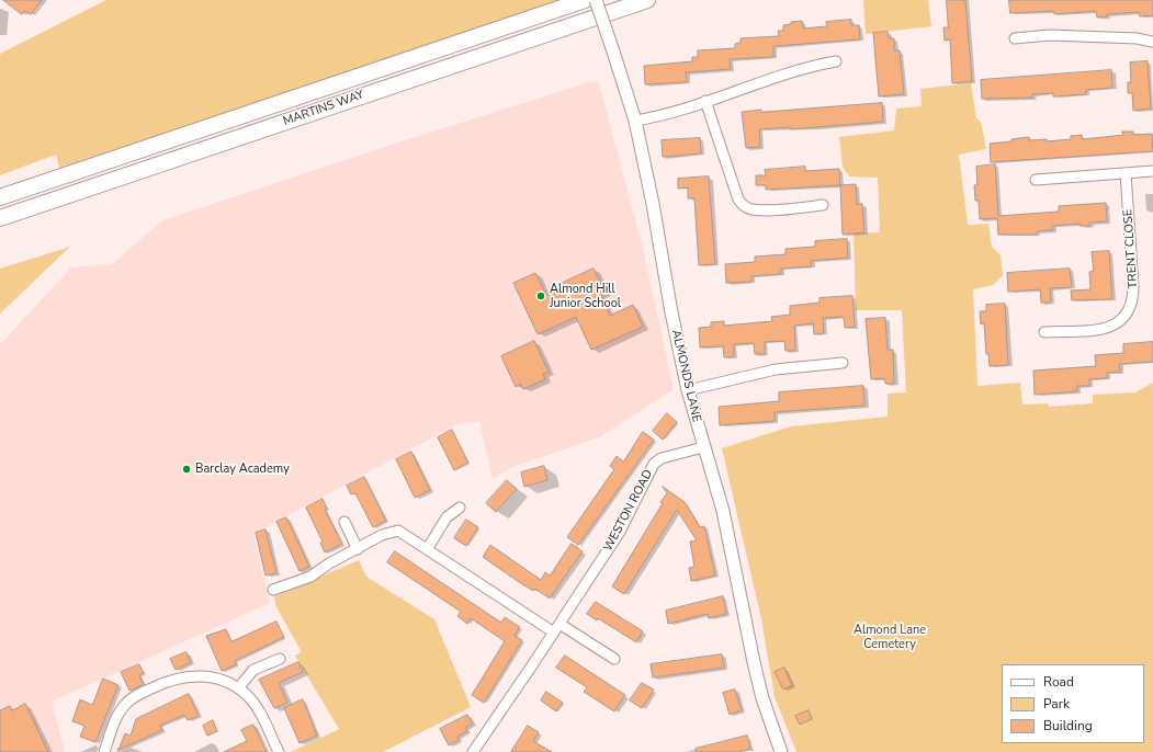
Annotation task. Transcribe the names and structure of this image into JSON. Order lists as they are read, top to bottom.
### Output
{
  "streets": {
    "main road": ["MARTINS WAY"],
    "street": ["TRENT CLOSE", "ALMONDS LANE", "WESTON ROAD"]
  },
  "crossings": [
    ["ALMONDS LANE", "WESTON ROAD"]
  ],
  "parks": ["Almond Lane Cemetery"],
  "places": ["Almond Hill Junior School", "Barclay Academy"],
  "legend": ["Road", "Park", "Building"]
}
